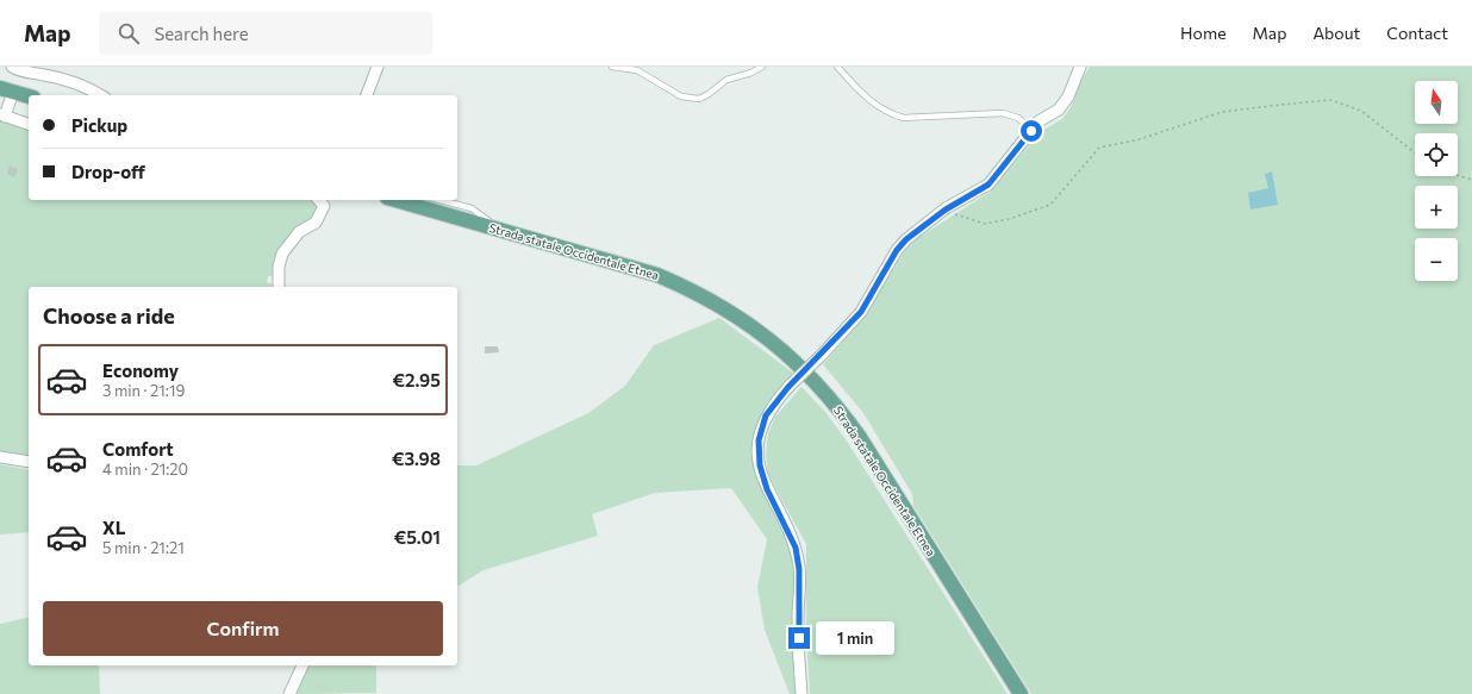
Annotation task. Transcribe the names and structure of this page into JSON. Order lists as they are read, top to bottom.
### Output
{
  "streets": {
    "main road": ["Strada statale Occidentale Etnea"]
  },
  "north": "top",
  "page": {
    "header": "Map",
    "search": "Search here",
    "nav": [
      "Home",
      "Map",
      "About",
      "Contact"
    ],
    "map_buttons": ["+", "−"],
    "banner": ["Pickup", "Drop-off"],
    "heading": "Choose a ride",
    "list": [
      {
        "name": "Economy",
        "note": "3 min · 21:19",
        "value": "€2.95"
      },
      {
        "name": "Comfort",
        "note": "4 min · 21:20",
        "value": "€3.98"
      },
      {
        "name": "XL",
        "note": "5 min · 21:21",
        "value": "€5.01"
      }
    ],
    "buttons": "Confirm",
    "bubble": "1 min"
  }
}
